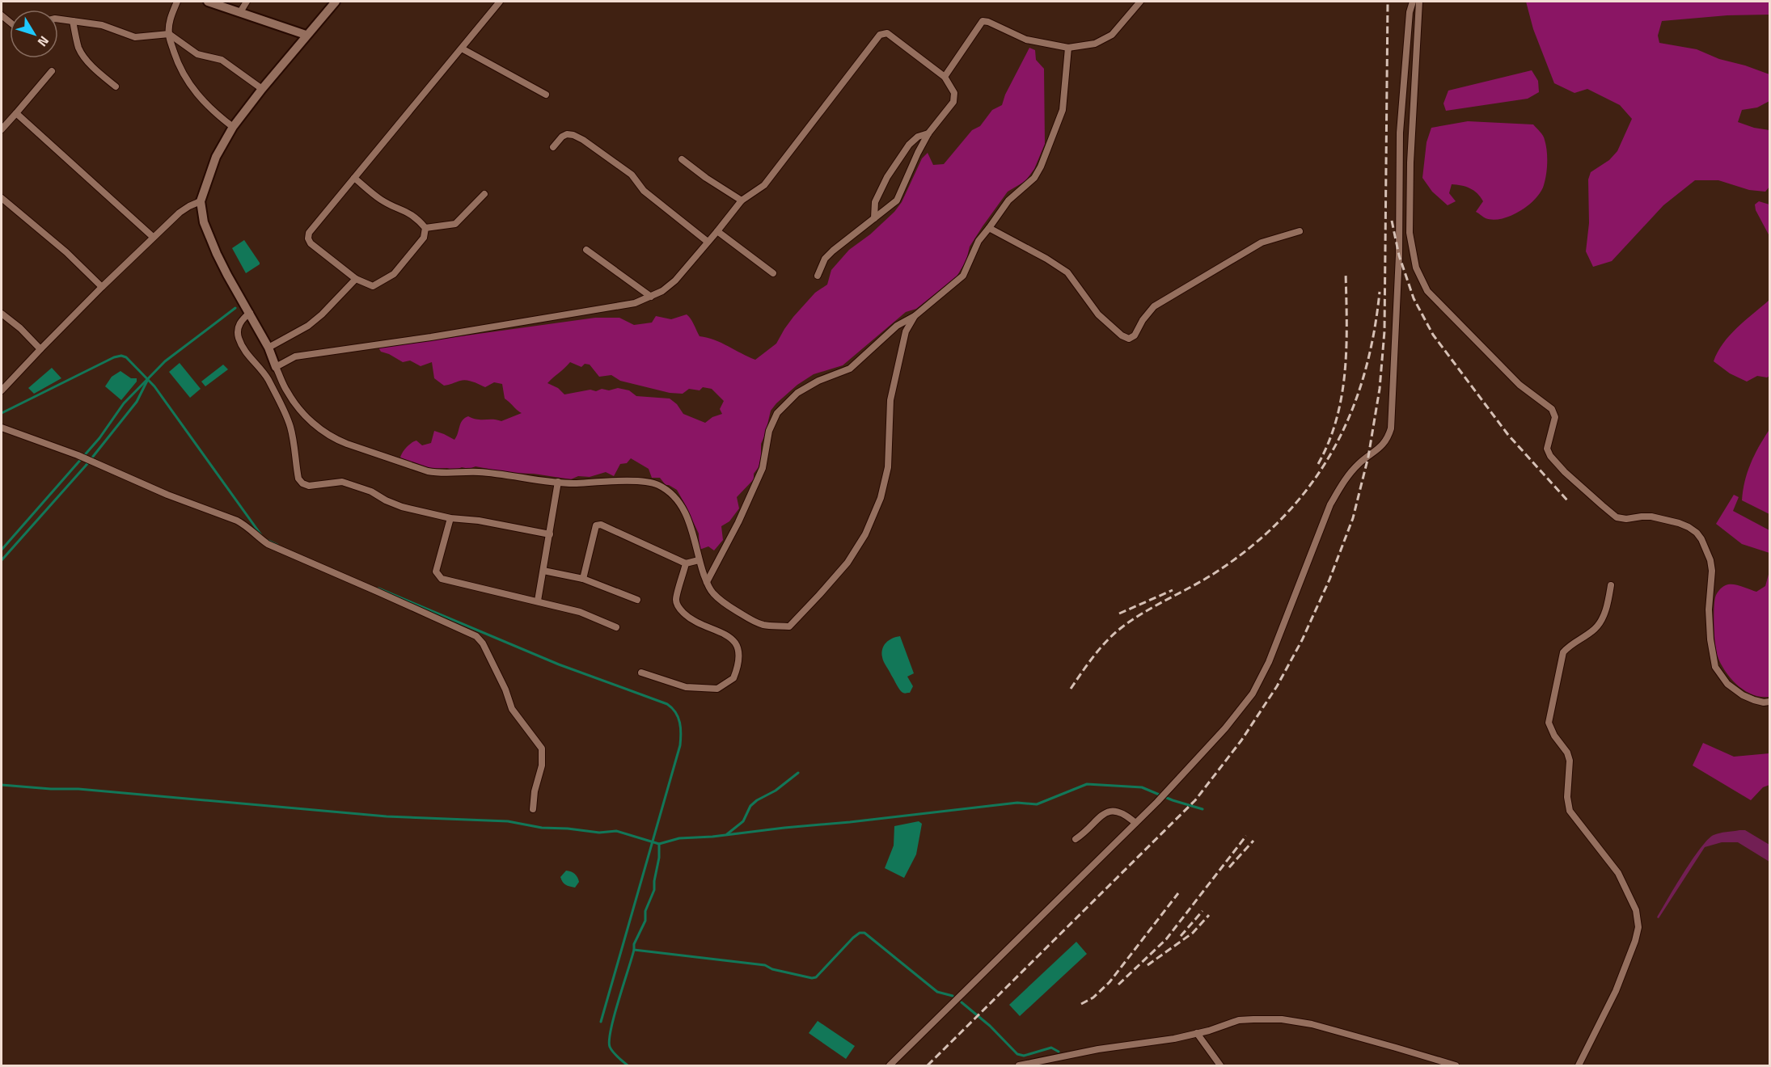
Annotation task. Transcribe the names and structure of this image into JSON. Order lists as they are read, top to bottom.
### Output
{
  "north": "bottom right"
}
